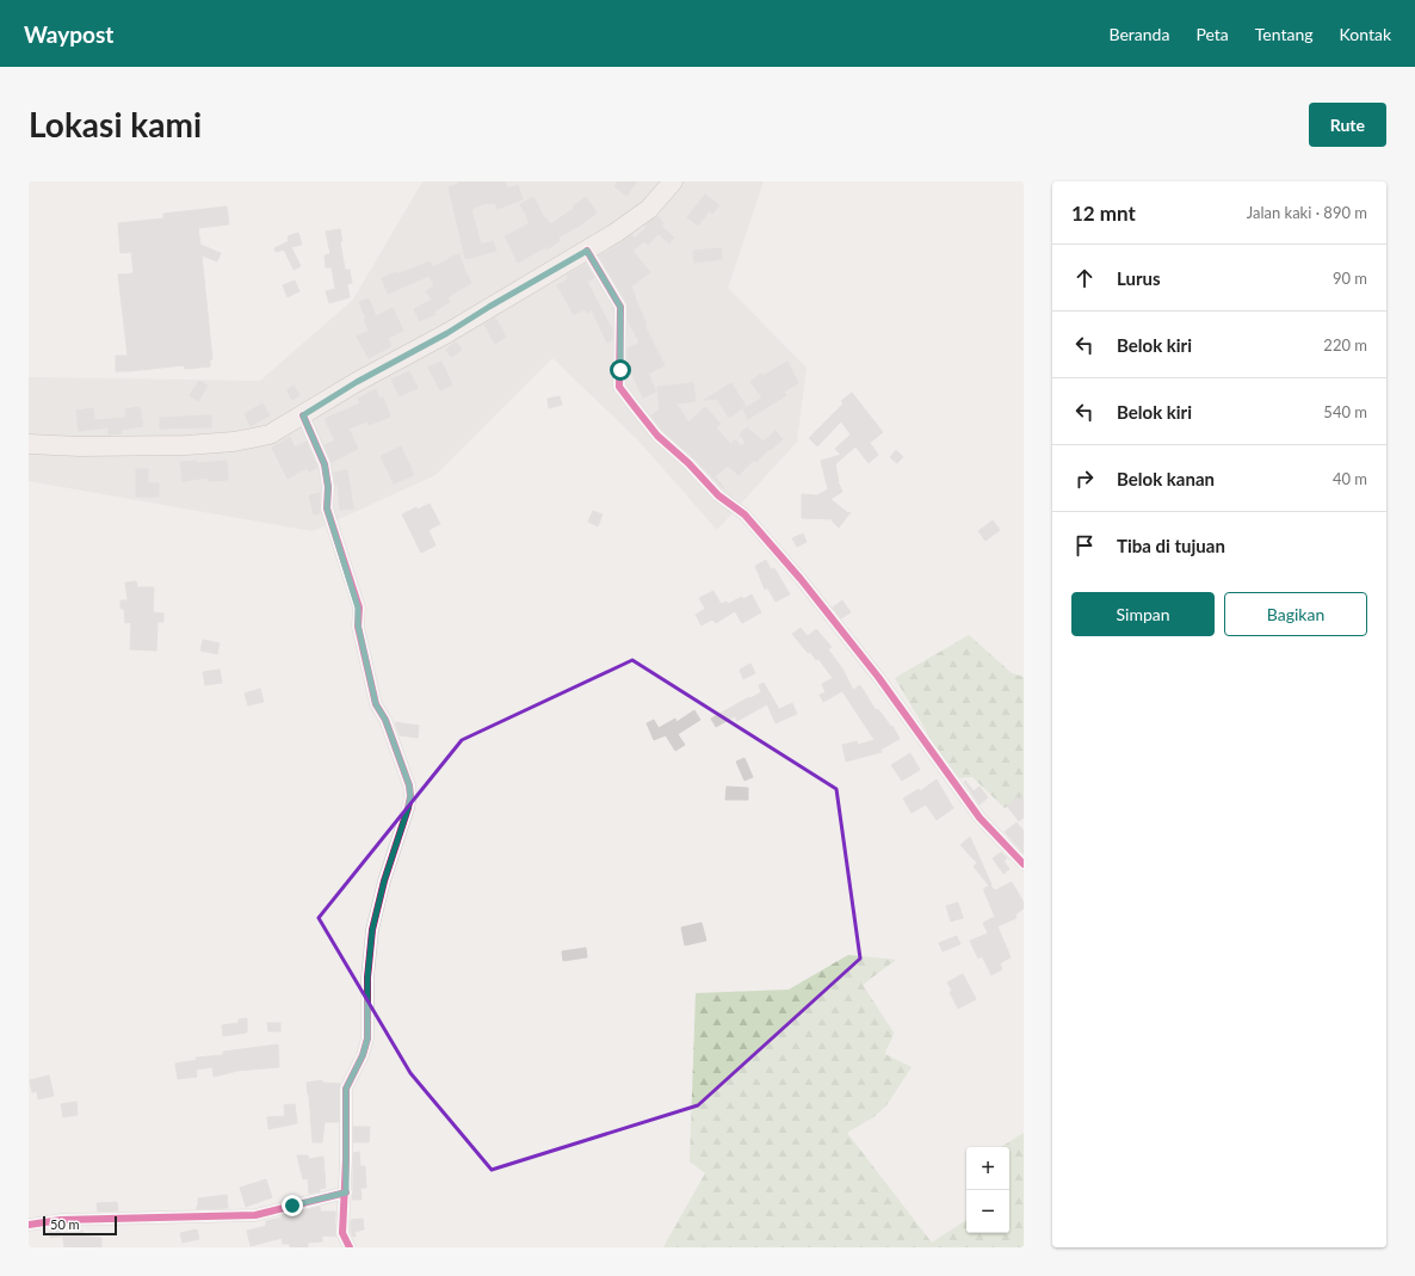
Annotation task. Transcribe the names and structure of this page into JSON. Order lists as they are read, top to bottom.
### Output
{
  "scale_bar": "50 m",
  "page": {
    "header": "Waypost",
    "nav": [
      "Beranda",
      "Peta",
      "Tentang",
      "Kontak"
    ],
    "buttons": [
      "Rute",
      ["Simpan", "Bagikan"]
    ],
    "title": "Lokasi kami",
    "heading": ["12 mnt", "Jalan kaki · 890 m"],
    "list": [
      ["Lurus", "90 m"],
      ["Belok kiri", "220 m"],
      ["Belok kiri", "540 m"],
      ["Belok kanan", "40 m"],
      "Tiba di tujuan"
    ],
    "map_buttons": ["+", "−"],
    "scale": "50 m"
  }
}
